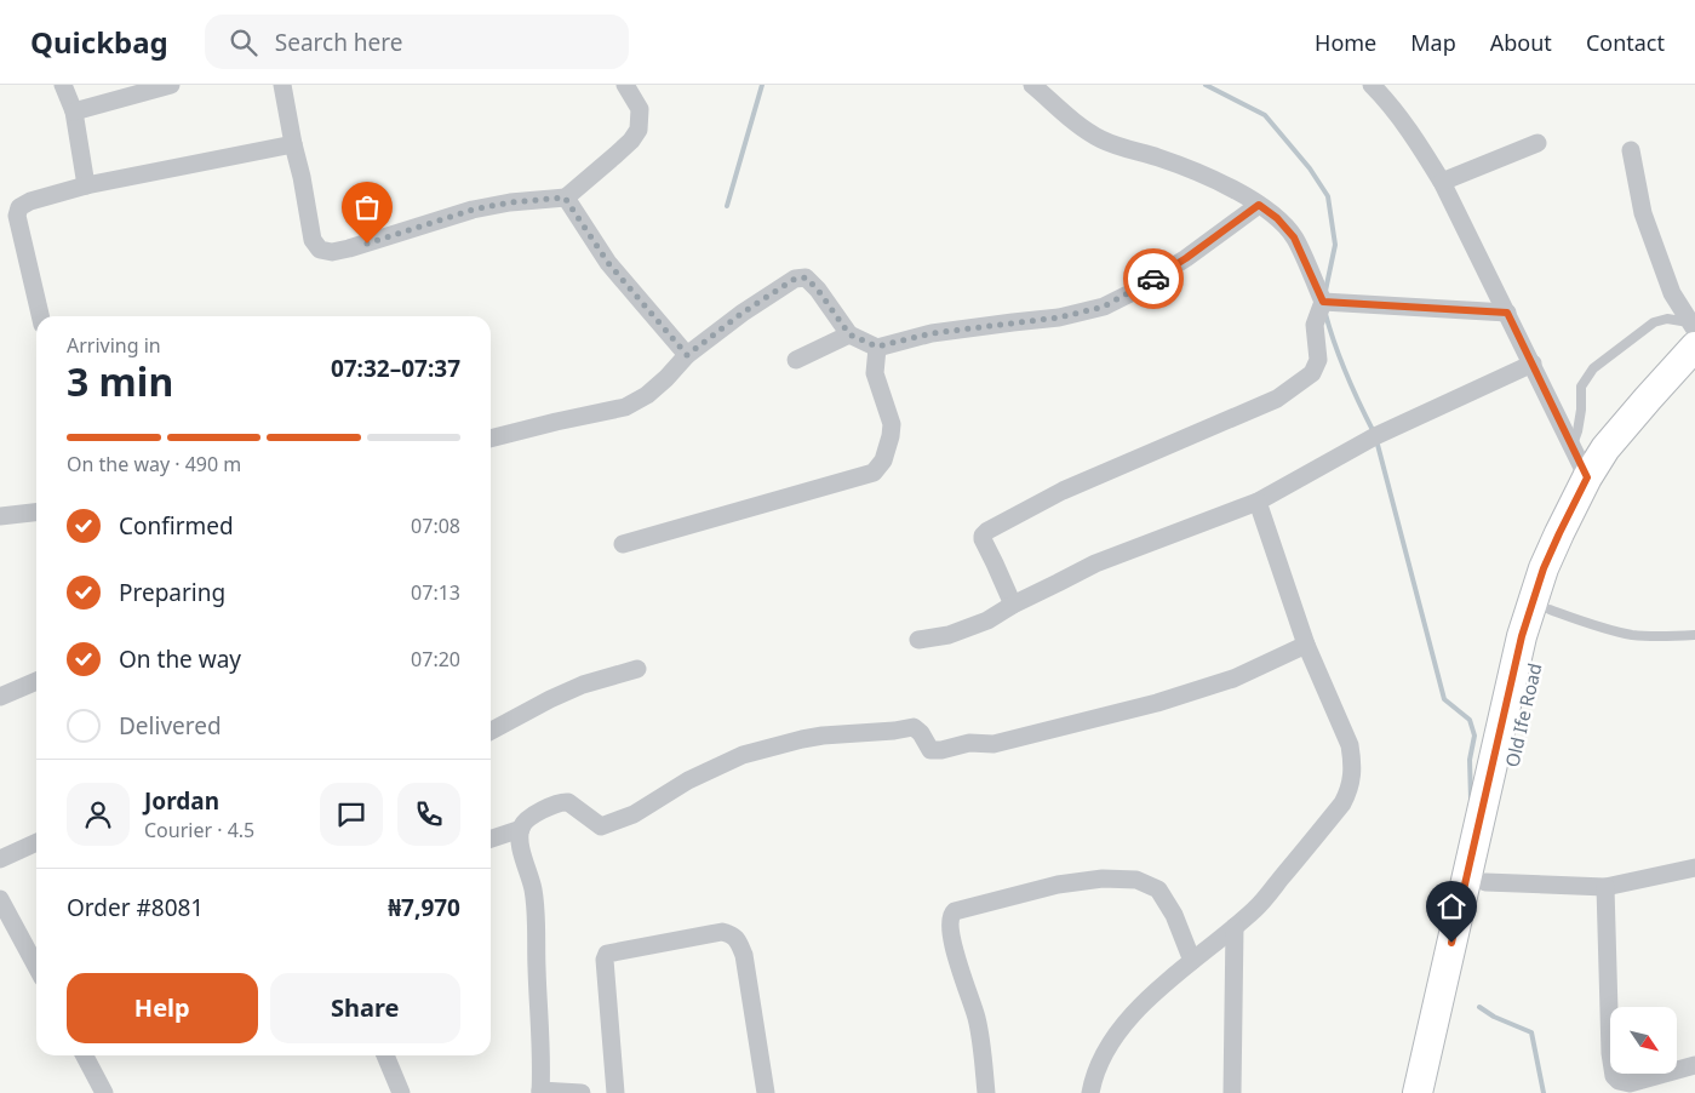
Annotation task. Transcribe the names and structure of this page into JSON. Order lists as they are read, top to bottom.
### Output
{
  "streets": {
    "main road": ["Old Ife Road"]
  },
  "north": "bottom right",
  "page": {
    "header": "Quickbag",
    "search": "Search here",
    "nav": [
      "Home",
      "Map",
      "About",
      "Contact"
    ],
    "heading": ["3 min", "Arriving in", "07:32–07:37"],
    "panel": [
      "Jordan",
      "Courier · 4.5",
      "Order #8081",
      "₦7,970"
    ],
    "bar": "On the way · 490 m",
    "list": [
      ["Confirmed", "07:08"],
      ["Preparing", "07:13"],
      ["On the way", "07:20"],
      "Delivered"
    ],
    "buttons": ["Help", "Share"]
  }
}
